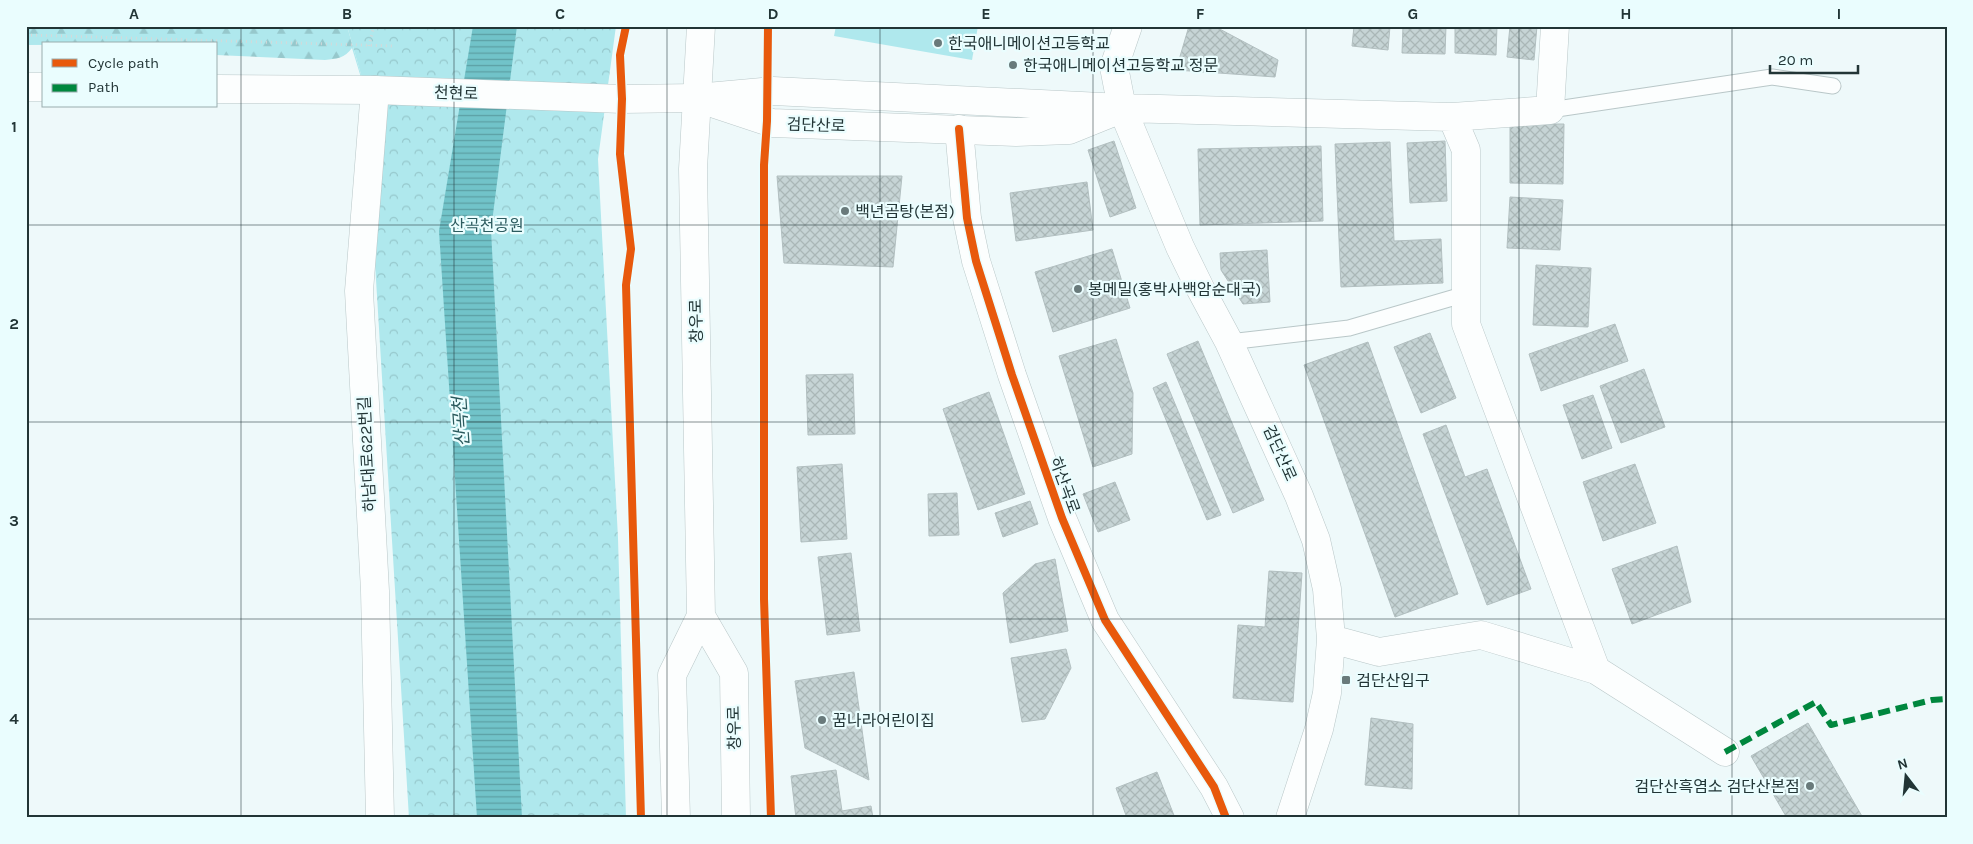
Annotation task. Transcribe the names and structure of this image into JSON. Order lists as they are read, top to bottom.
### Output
{
  "streets": {
    "street": [
      "천현로",
      "검단산로",
      "창우로",
      "하남대로622번길",
      "하산곡로"
    ]
  },
  "crossings": [
    ["천현로", "검단산로"],
    ["천현로", "창우로"],
    ["천현로", "하남대로622번길"],
    ["검단산로", "창우로"],
    ["검단산로", "하산곡로"]
  ],
  "water": ["산곡천"],
  "parks": ["산곡천공원"],
  "places": {
    "other": [
      "한국애니메이션고등학교",
      "한국애니메이션고등학교 정문",
      "백년곰탕(본점)",
      "봉메밀(홍박사백암순대국)",
      "꿈나라어린이집",
      "검단산흑염소 검단산본점"
    ],
    "transit": ["검단산입구"]
  },
  "legend": ["Cycle path", "Path"],
  "scale_bar": "20 m",
  "north": "top",
  "grid": {
    "columns": [
      "A",
      "B",
      "C",
      "D",
      "E",
      "F",
      "G",
      "H",
      "I"
    ],
    "rows": [
      "1",
      "2",
      "3",
      "4"
    ]
  }
}
